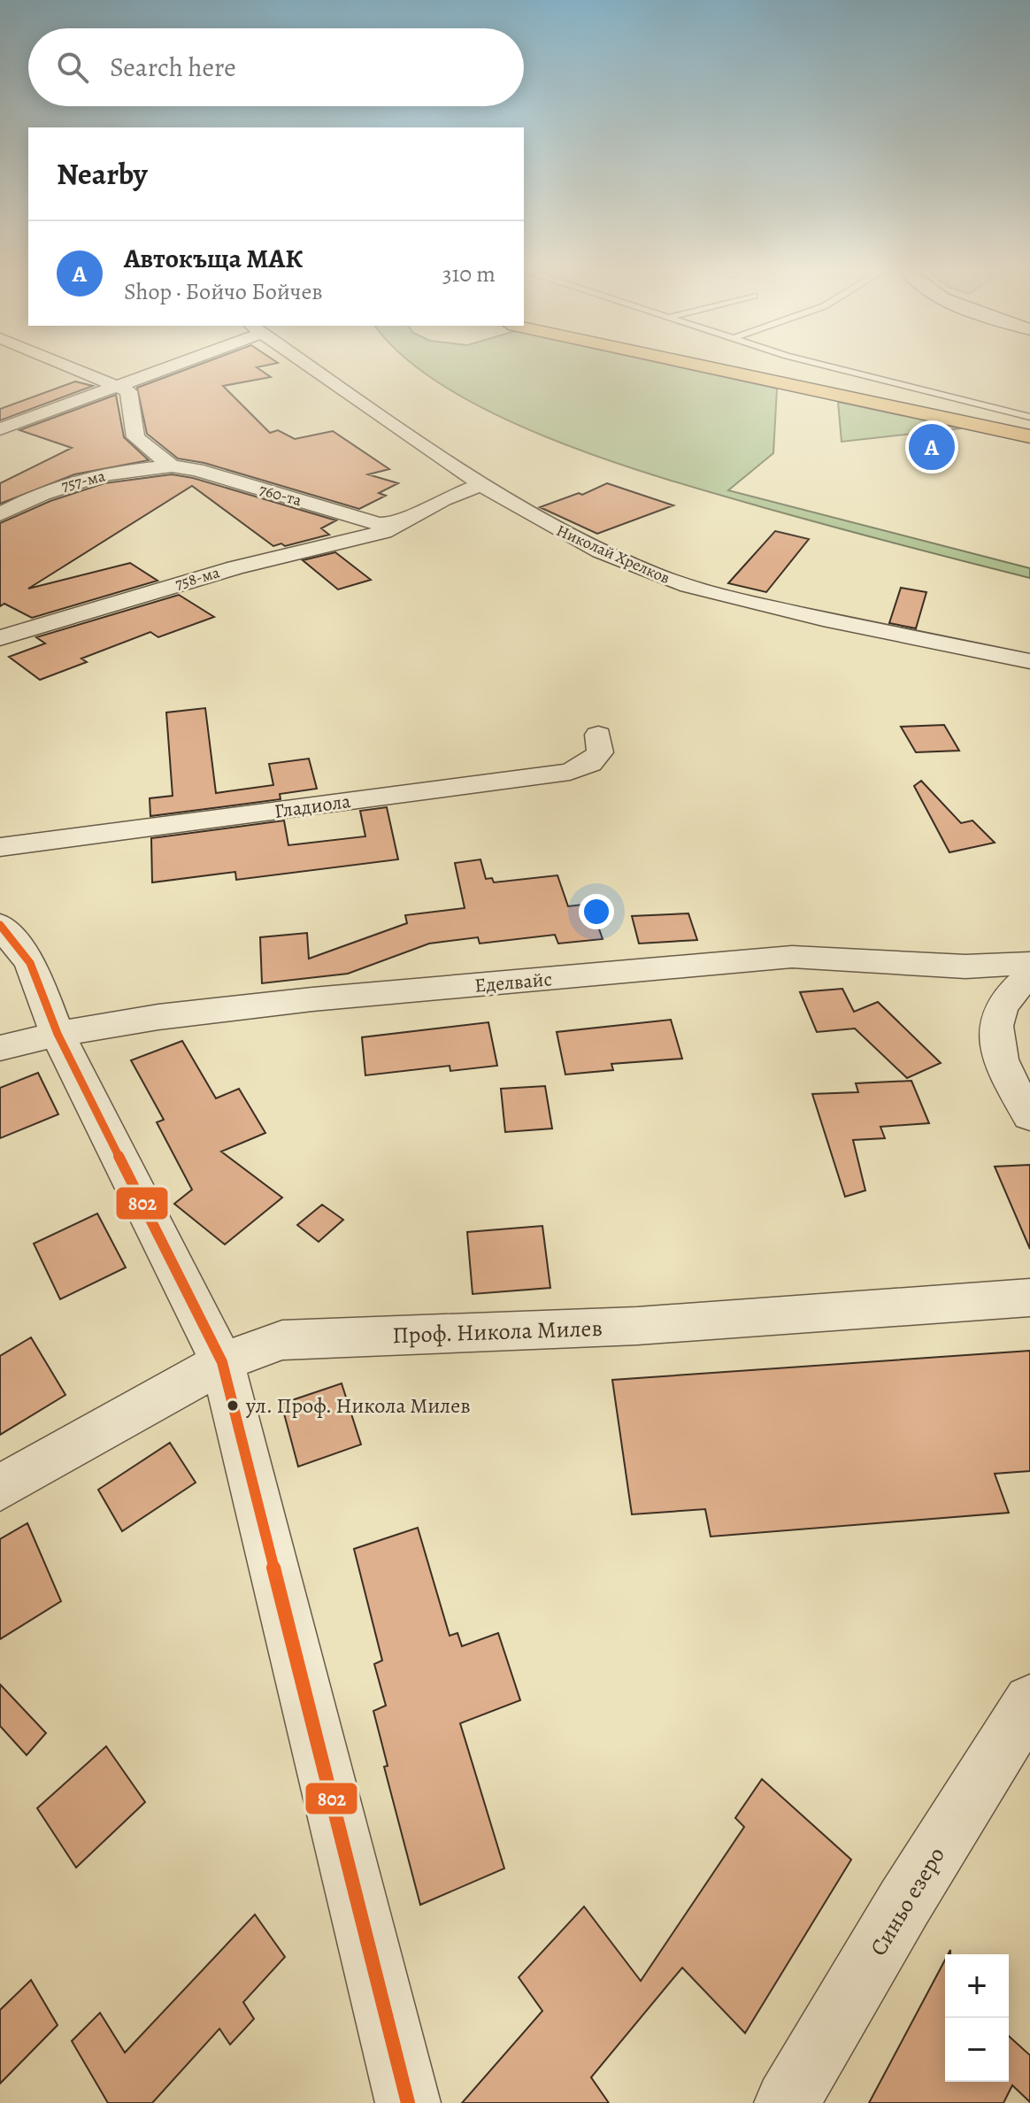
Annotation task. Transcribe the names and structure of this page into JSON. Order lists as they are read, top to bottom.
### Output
{
  "streets": {
    "street": [
      "757-ма",
      "760-та",
      "Николай Хрелков",
      "758-ма",
      "Гладиола",
      "Еделвайс",
      "Проф. Никола Милев",
      "Синьо езеро"
    ]
  },
  "crossings": [
    ["757-ма", "760-та"],
    ["760-та", "758-ма"]
  ],
  "places": ["ул. Проф. Никола Милев"],
  "lines": ["transit line 802"],
  "page": {
    "search": "Search here",
    "heading": "Nearby",
    "list": [
      {
        "mark": "A",
        "name": "Автокъща МАК",
        "note": "Shop · Бойчо Бойчев",
        "value": "310 m"
      }
    ],
    "pins": "A",
    "map_buttons": ["+", "−"]
  }
}
